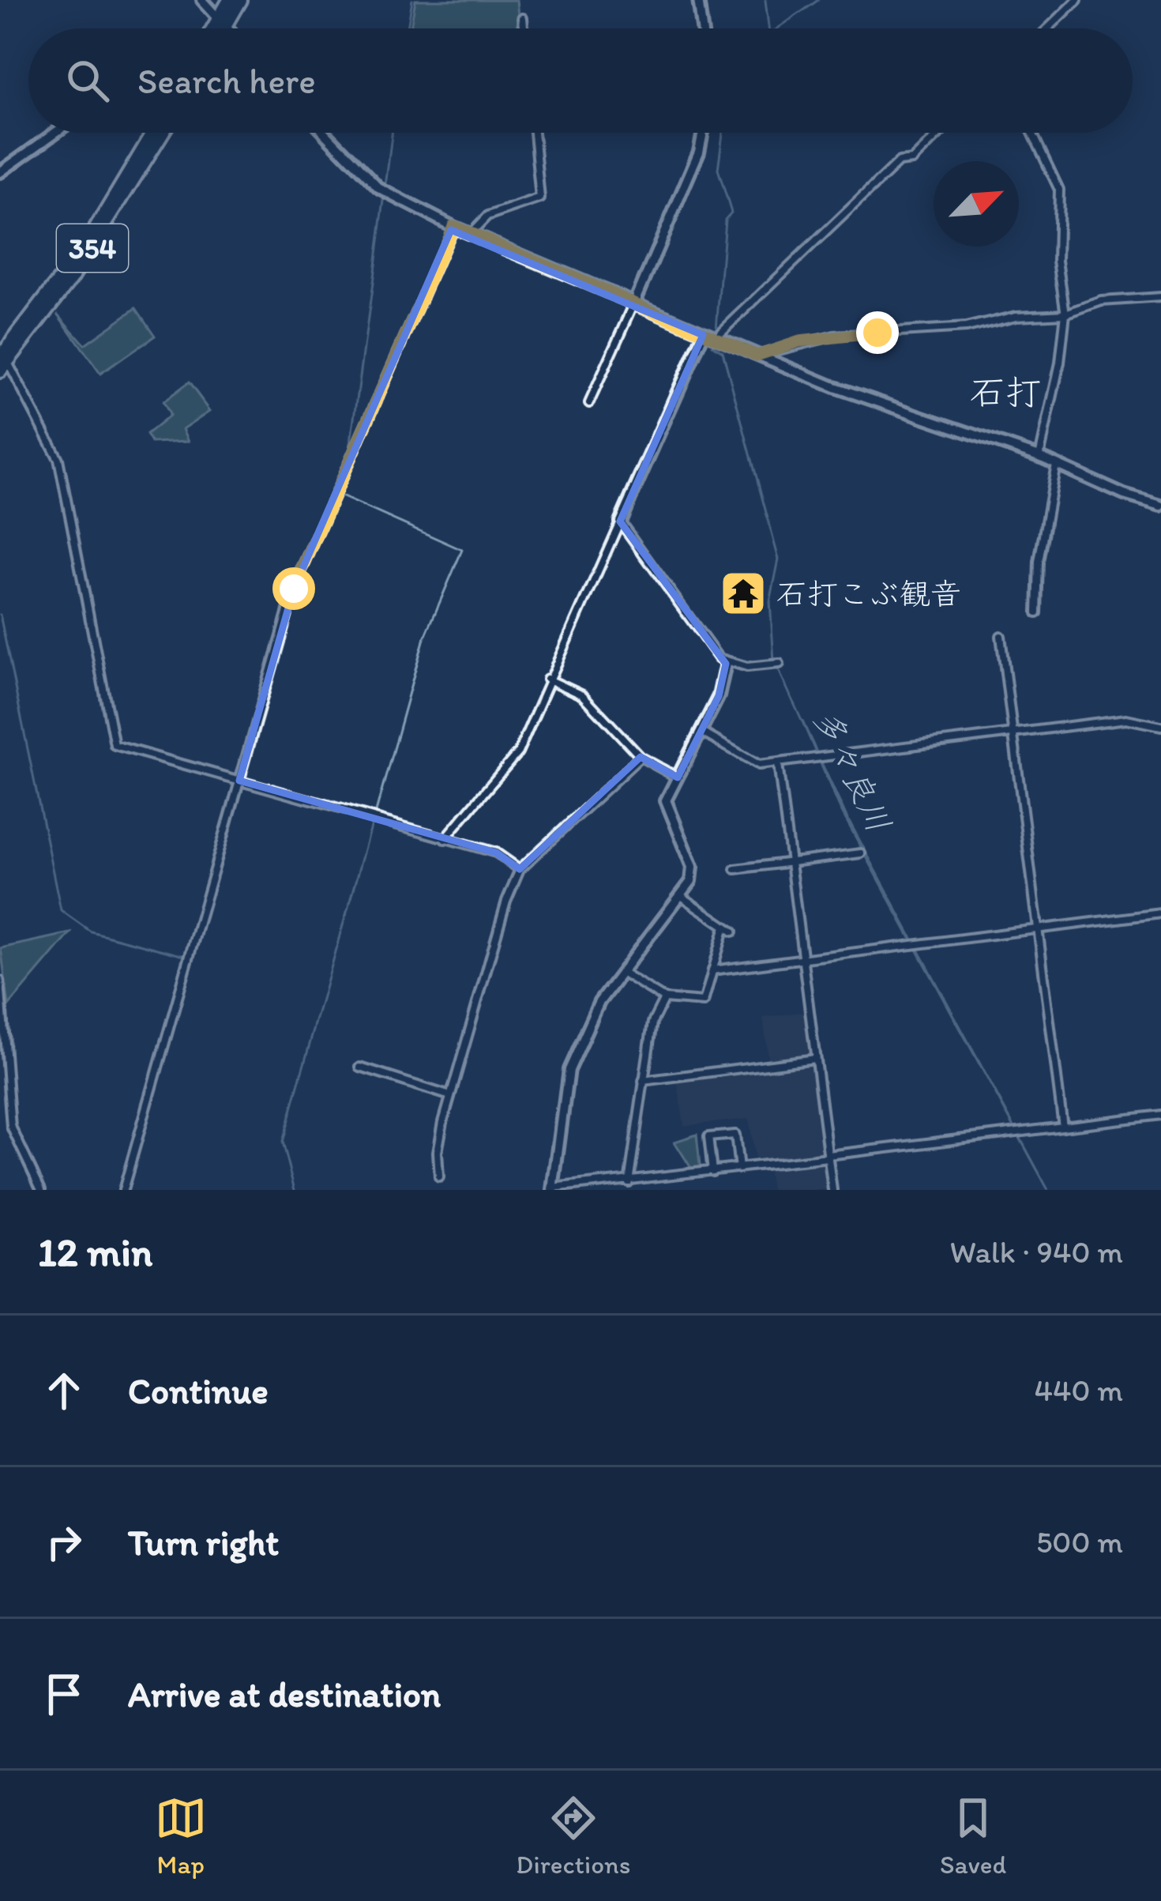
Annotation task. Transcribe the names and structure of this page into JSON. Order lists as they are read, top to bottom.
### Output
{
  "streets": {
    "highway": ["354"]
  },
  "districts": ["石打"],
  "water": ["多々良川"],
  "places": {
    "temple": ["石打こぶ観音"]
  },
  "north": "top right",
  "page": {
    "search": "Search here",
    "heading": ["12 min", "Walk · 940 m"],
    "list": [
      ["Continue", "440 m"],
      ["Turn right", "500 m"],
      "Arrive at destination"
    ],
    "nav": ["Map", "Directions", "Saved"]
  }
}
